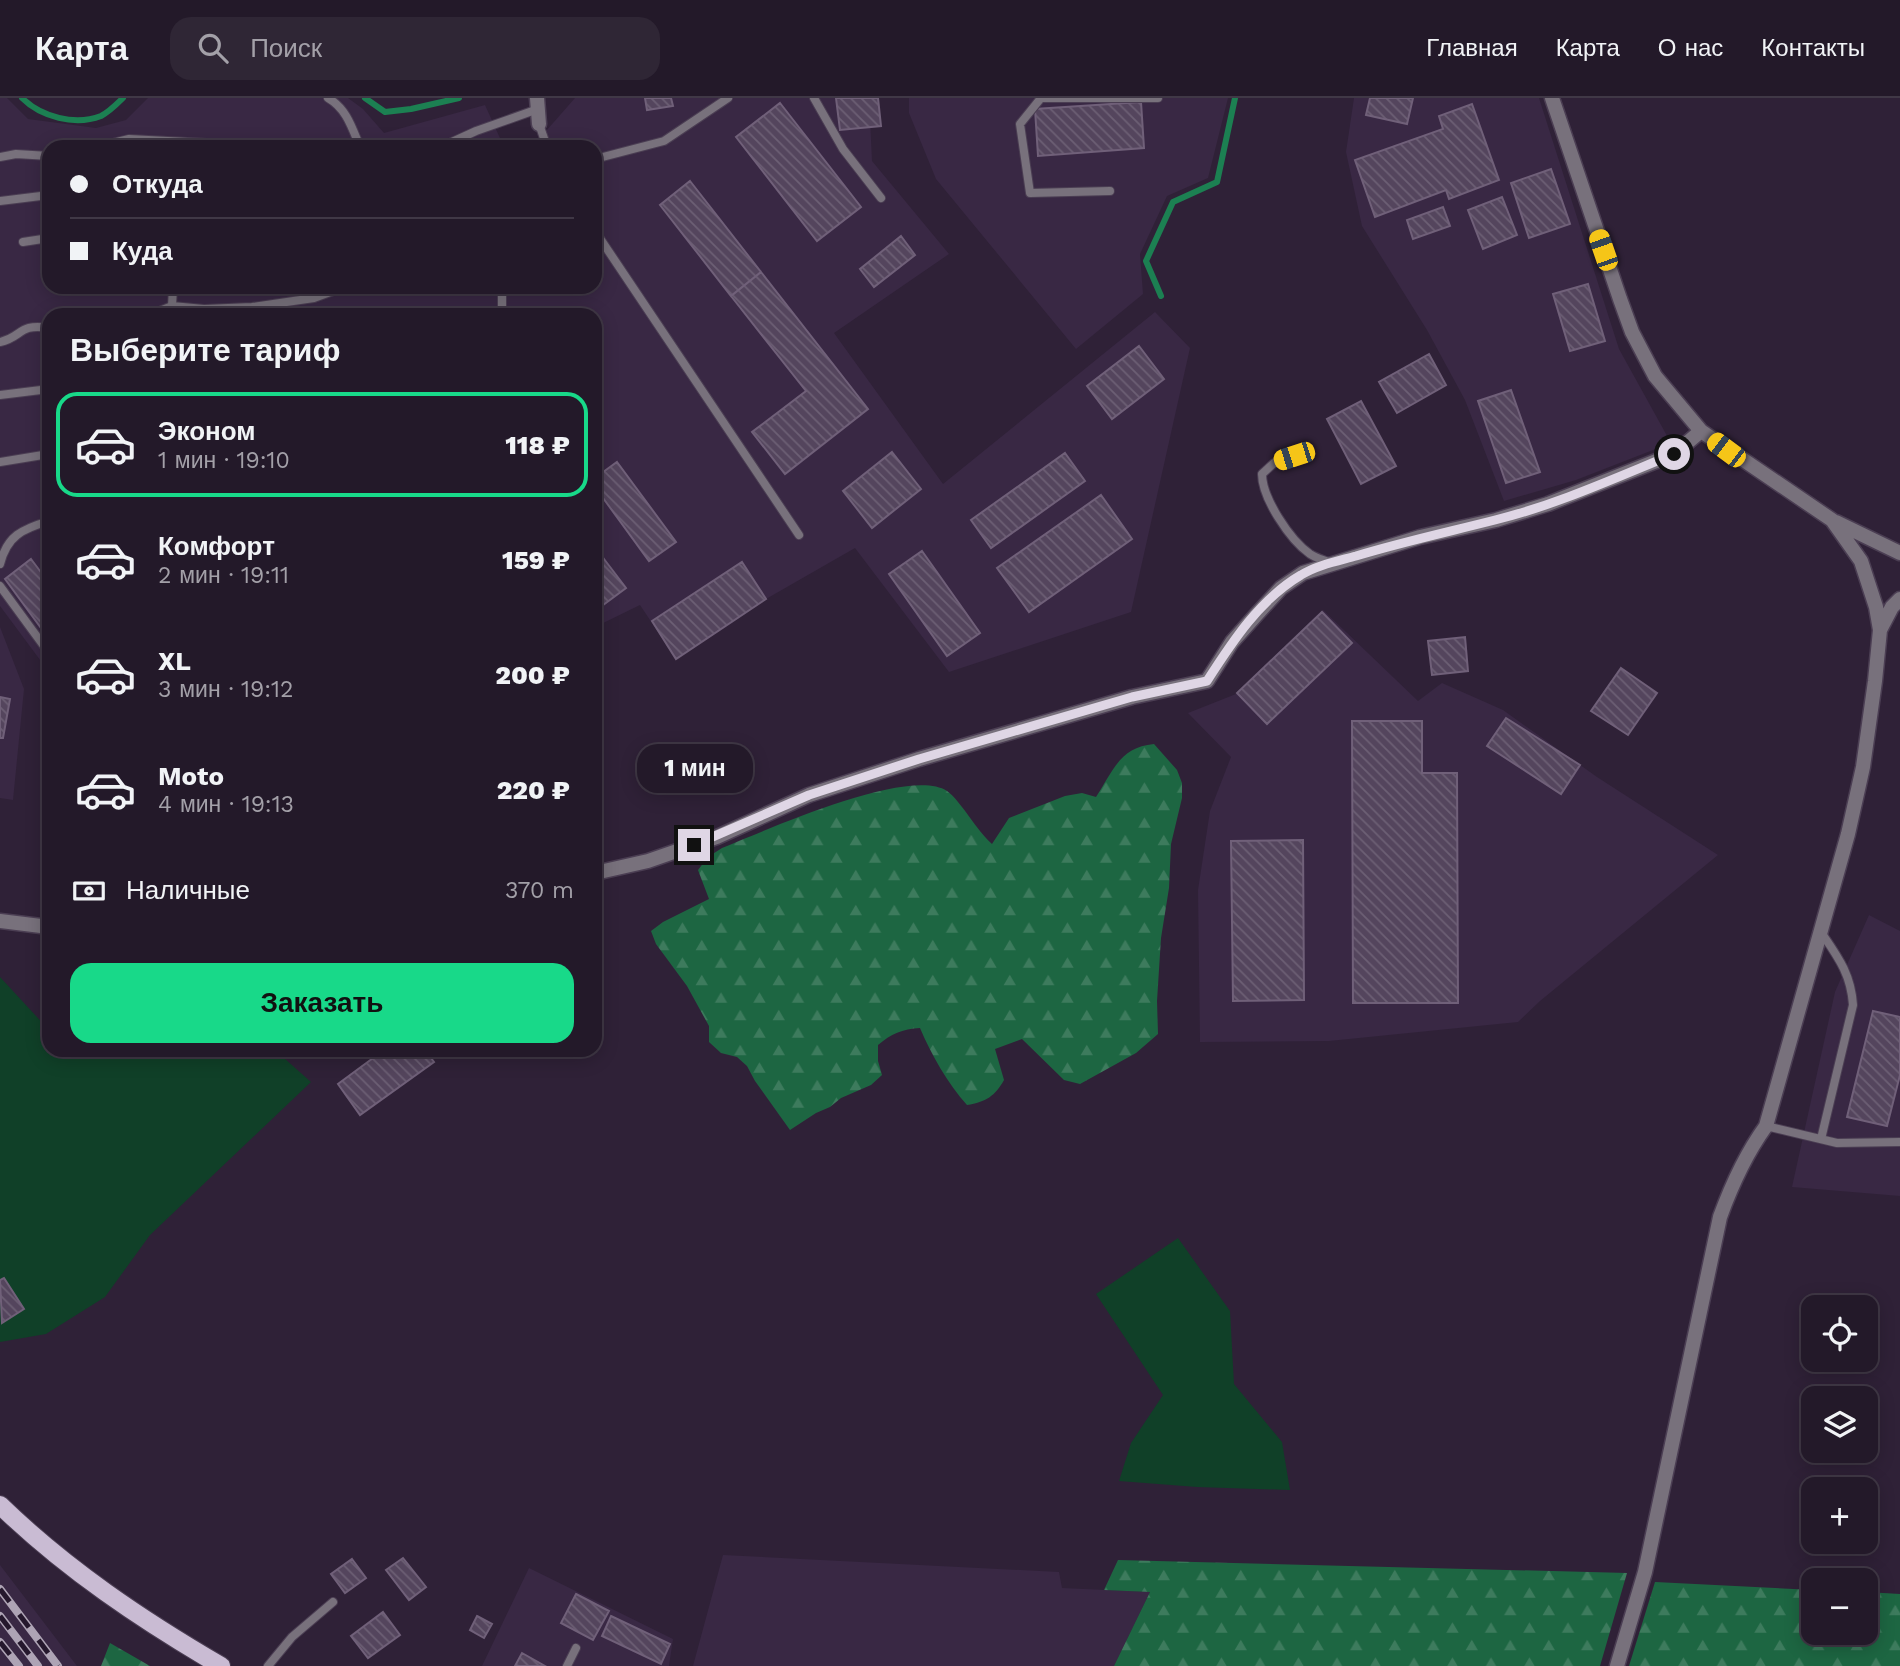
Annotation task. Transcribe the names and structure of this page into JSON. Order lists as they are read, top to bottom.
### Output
{
  "page": {
    "header": "Карта",
    "search": "Поиск",
    "nav": [
      "Главная",
      "Карта",
      "О нас",
      "Контакты"
    ],
    "banner": ["Откуда", "Куда"],
    "heading": "Выберите тариф",
    "list": [
      {
        "name": "Эконом",
        "note": "1 мин · 19:10",
        "value": "118 ₽"
      },
      {
        "name": "Комфорт",
        "note": "2 мин · 19:11",
        "value": "159 ₽"
      },
      {
        "name": "XL",
        "note": "3 мин · 19:12",
        "value": "200 ₽"
      },
      {
        "name": "Moto",
        "note": "4 мин · 19:13",
        "value": "220 ₽"
      }
    ],
    "bubble": "1 мин",
    "pay": ["Наличные", "370 m"],
    "buttons": "Заказать",
    "map_buttons": ["+", "−"]
  }
}
